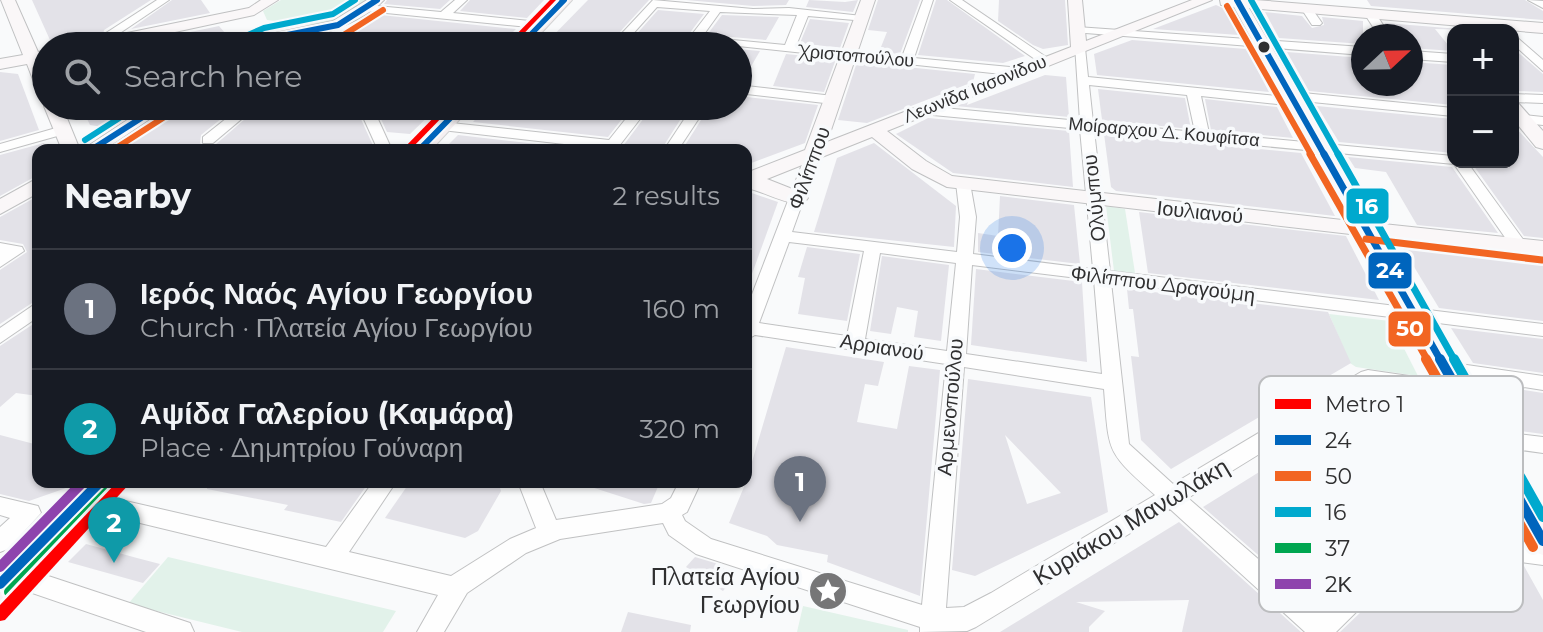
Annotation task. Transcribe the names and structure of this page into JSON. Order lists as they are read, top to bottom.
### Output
{
  "streets": {
    "main road": [
      "Λεωνίδα Ιασονίδου",
      "Φιλίππου",
      "Ολύμπου",
      "Ιουλιανού"
    ],
    "street": [
      "Χριστοπούλου",
      "Μοίραρχου Δ. Κουφίτσα",
      "Φιλίππου Δραγούμη",
      "Αρριανού",
      "Αρμενοπούλου",
      "Κυριάκου Μανωλάκη"
    ]
  },
  "crossings": [
    ["Χριστοπούλου", "Λεωνίδα Ιασονίδου"],
    ["Χριστοπούλου", "Φιλίππου"],
    ["Λεωνίδα Ιασονίδου", "Μοίραρχου Δ. Κουφίτσα"],
    ["Λεωνίδα Ιασονίδου", "Φιλίππου"],
    ["Λεωνίδα Ιασονίδου", "Ολύμπου"],
    ["Λεωνίδα Ιασονίδου", "Ιουλιανού"],
    ["Μοίραρχου Δ. Κουφίτσα", "Ολύμπου"],
    ["Φιλίππου", "Φιλίππου Δραγούμη"],
    ["Ολύμπου", "Ιουλιανού"],
    ["Ολύμπου", "Φιλίππου Δραγούμη"],
    ["Ολύμπου", "Αρριανού"],
    ["Ολύμπου", "Κυριάκου Μανωλάκη"],
    ["Ιουλιανού", "Αρμενοπούλου"],
    ["Φιλίππου Δραγούμη", "Αρμενοπούλου"],
    ["Αρριανού", "Αρμενοπούλου"],
    ["Αρμενοπούλου", "Κυριάκου Μανωλάκη"]
  ],
  "places": {
    "place": ["Πλατεία Αγίου Γεωργίου"]
  },
  "lines": [
    "metro line 1",
    "transit line 24",
    "transit line 16",
    "transit line 50",
    "transit line 2Κ",
    "transit line 37"
  ],
  "legend": [
    "Metro 1",
    "24",
    "50",
    "16",
    "37",
    "2Κ"
  ],
  "north": "right",
  "page": {
    "map_buttons": ["+", "−"],
    "search": "Search here",
    "heading": ["Nearby", "2 results"],
    "list": [
      {
        "mark": "1",
        "name": "Ιερός Ναός Αγίου Γεωργίου",
        "note": "Church · Πλατεία Αγίου Γεωργίου",
        "value": "160 m"
      },
      {
        "mark": "2",
        "name": "Αψίδα Γαλερίου (Καμάρα)",
        "note": "Place · Δημητρίου Γούναρη",
        "value": "320 m"
      }
    ],
    "pins": ["1", "2"]
  }
}
